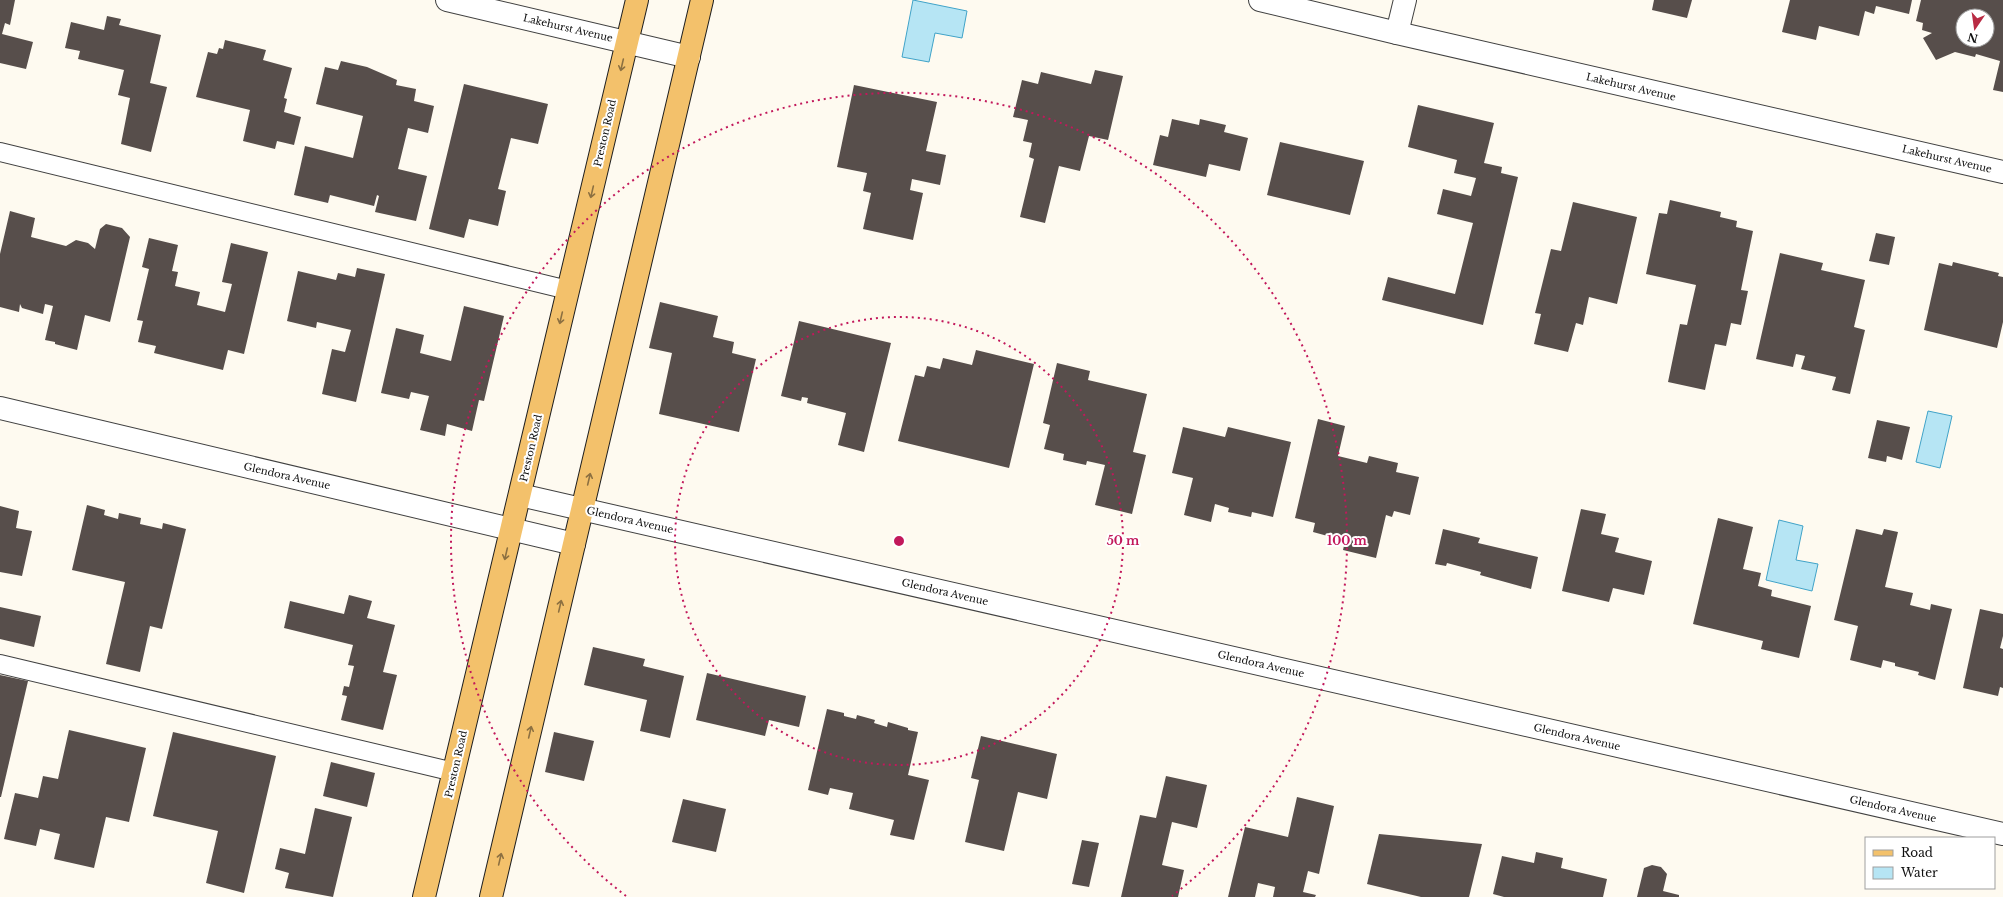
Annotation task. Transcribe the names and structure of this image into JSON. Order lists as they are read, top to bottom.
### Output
{
  "streets": {
    "main road": ["Preston Road"],
    "street": ["Lakehurst Avenue", "Glendora Avenue"]
  },
  "crossings": [
    ["Lakehurst Avenue", "Preston Road"],
    ["Preston Road", "Glendora Avenue"]
  ],
  "legend": ["Road", "Water"],
  "north": "bottom",
  "rings": ["50 m", "100 m"]
}
